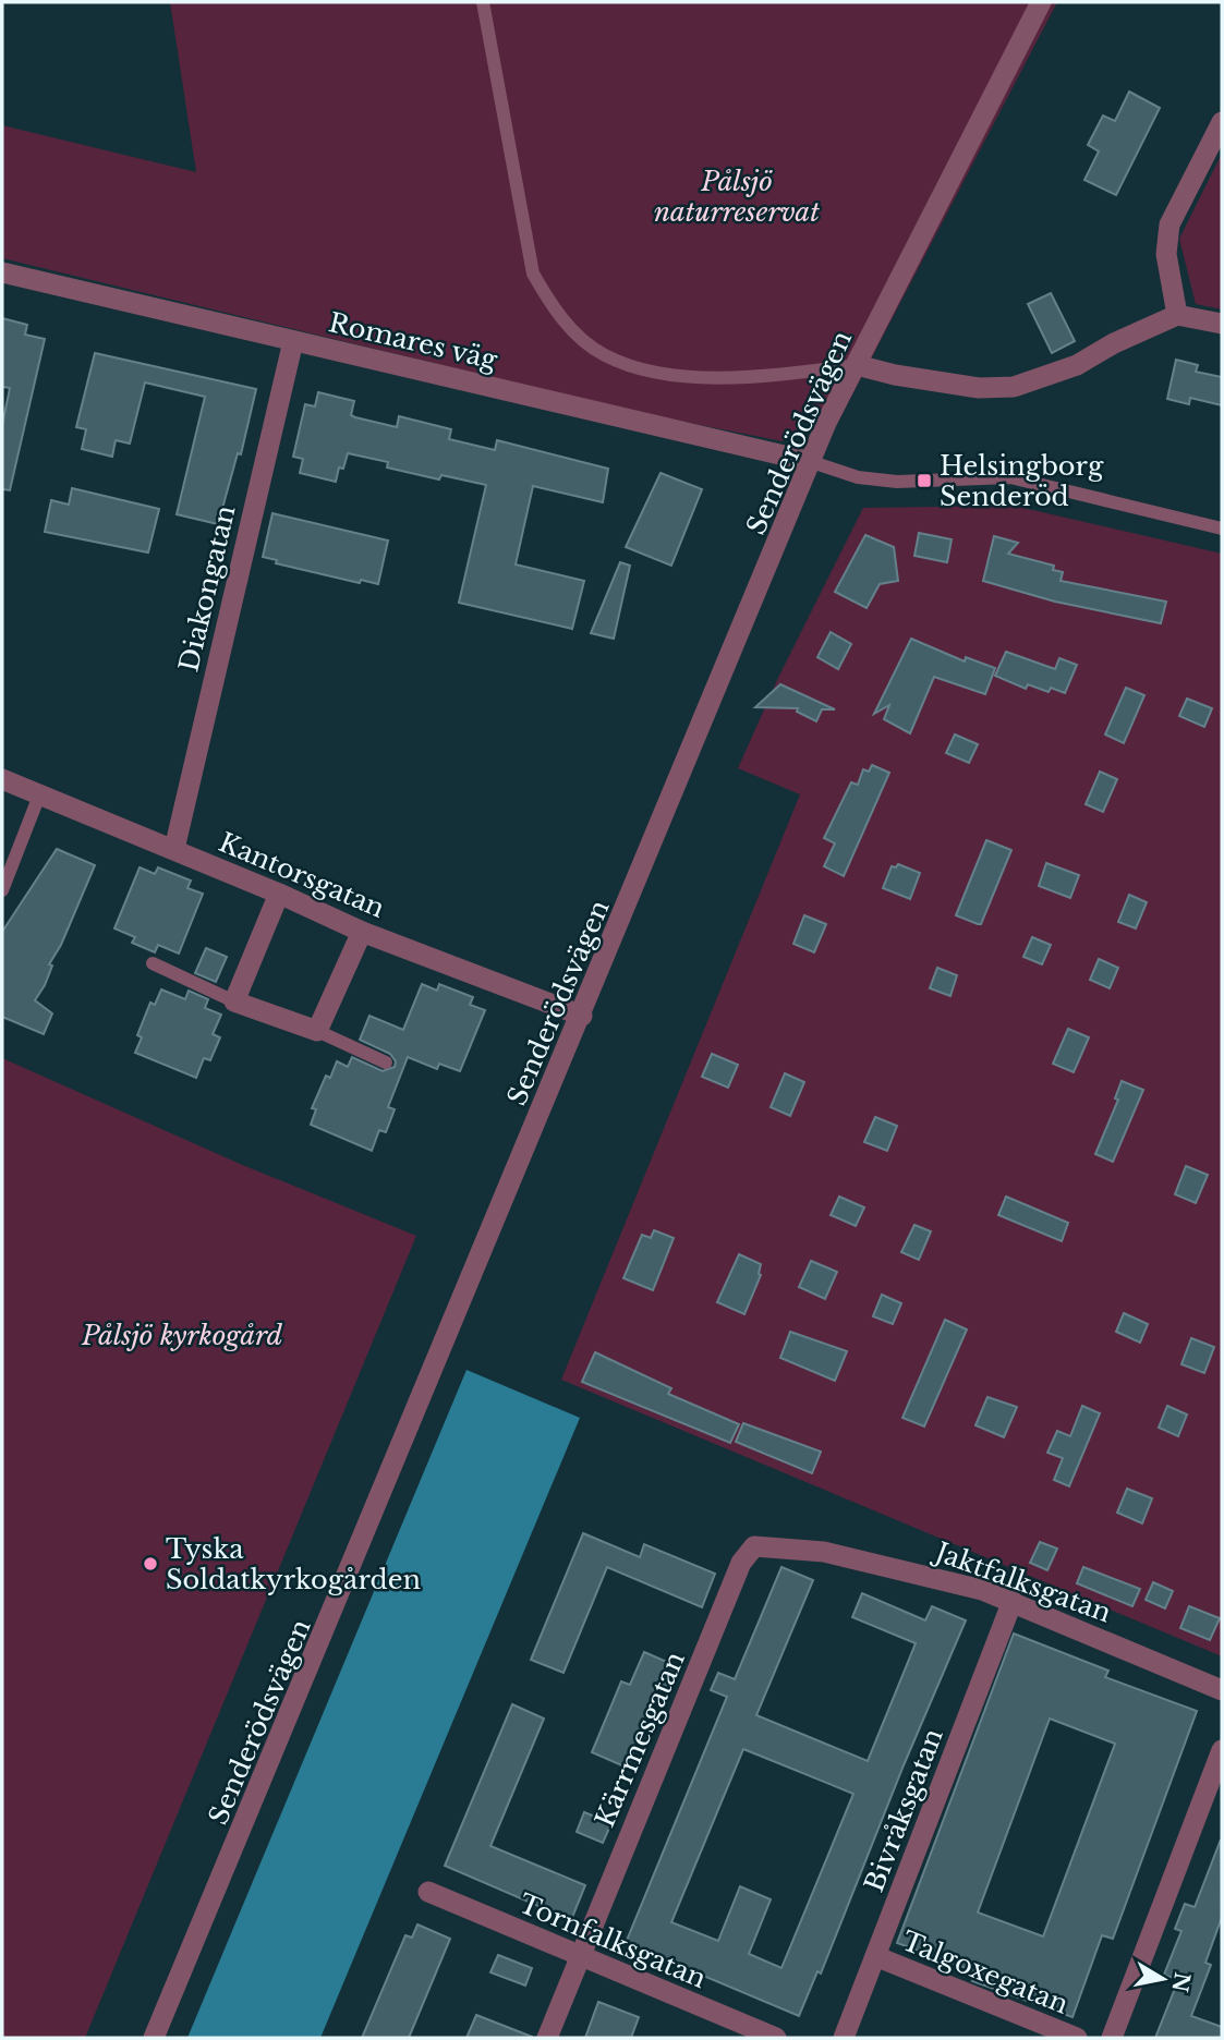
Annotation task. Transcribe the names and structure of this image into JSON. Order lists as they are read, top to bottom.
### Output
{
  "streets": {
    "street": [
      "Romares väg",
      "Senderödsvägen",
      "Diakongatan",
      "Kantorsgatan",
      "Jaktfalksgatan",
      "Kärrmesgatan",
      "Bivråksgatan",
      "Tornfalksgatan",
      "Talgoxegatan"
    ]
  },
  "crossings": [
    ["Romares väg", "Senderödsvägen"],
    ["Romares väg", "Diakongatan"],
    ["Senderödsvägen", "Kantorsgatan"],
    ["Diakongatan", "Kantorsgatan"],
    ["Jaktfalksgatan", "Kärrmesgatan"],
    ["Jaktfalksgatan", "Bivråksgatan"],
    ["Kärrmesgatan", "Tornfalksgatan"],
    ["Bivråksgatan", "Talgoxegatan"]
  ],
  "parks": ["Pålsjö naturreservat", "Pålsjö kyrkogård"],
  "places": {
    "transit": ["Helsingborg Senderöd"],
    "other": ["Tyska Soldatkyrkogården"]
  },
  "north": "right"
}
